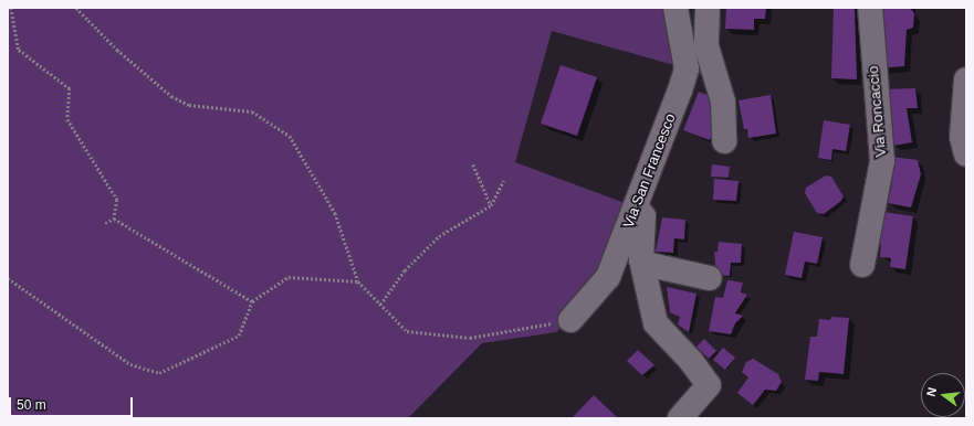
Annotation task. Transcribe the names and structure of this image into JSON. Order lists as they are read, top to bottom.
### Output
{
  "streets": {
    "street": ["Via Roncaccio", "Via San Francesco"]
  },
  "scale_bar": "50 m",
  "north": "left"
}
